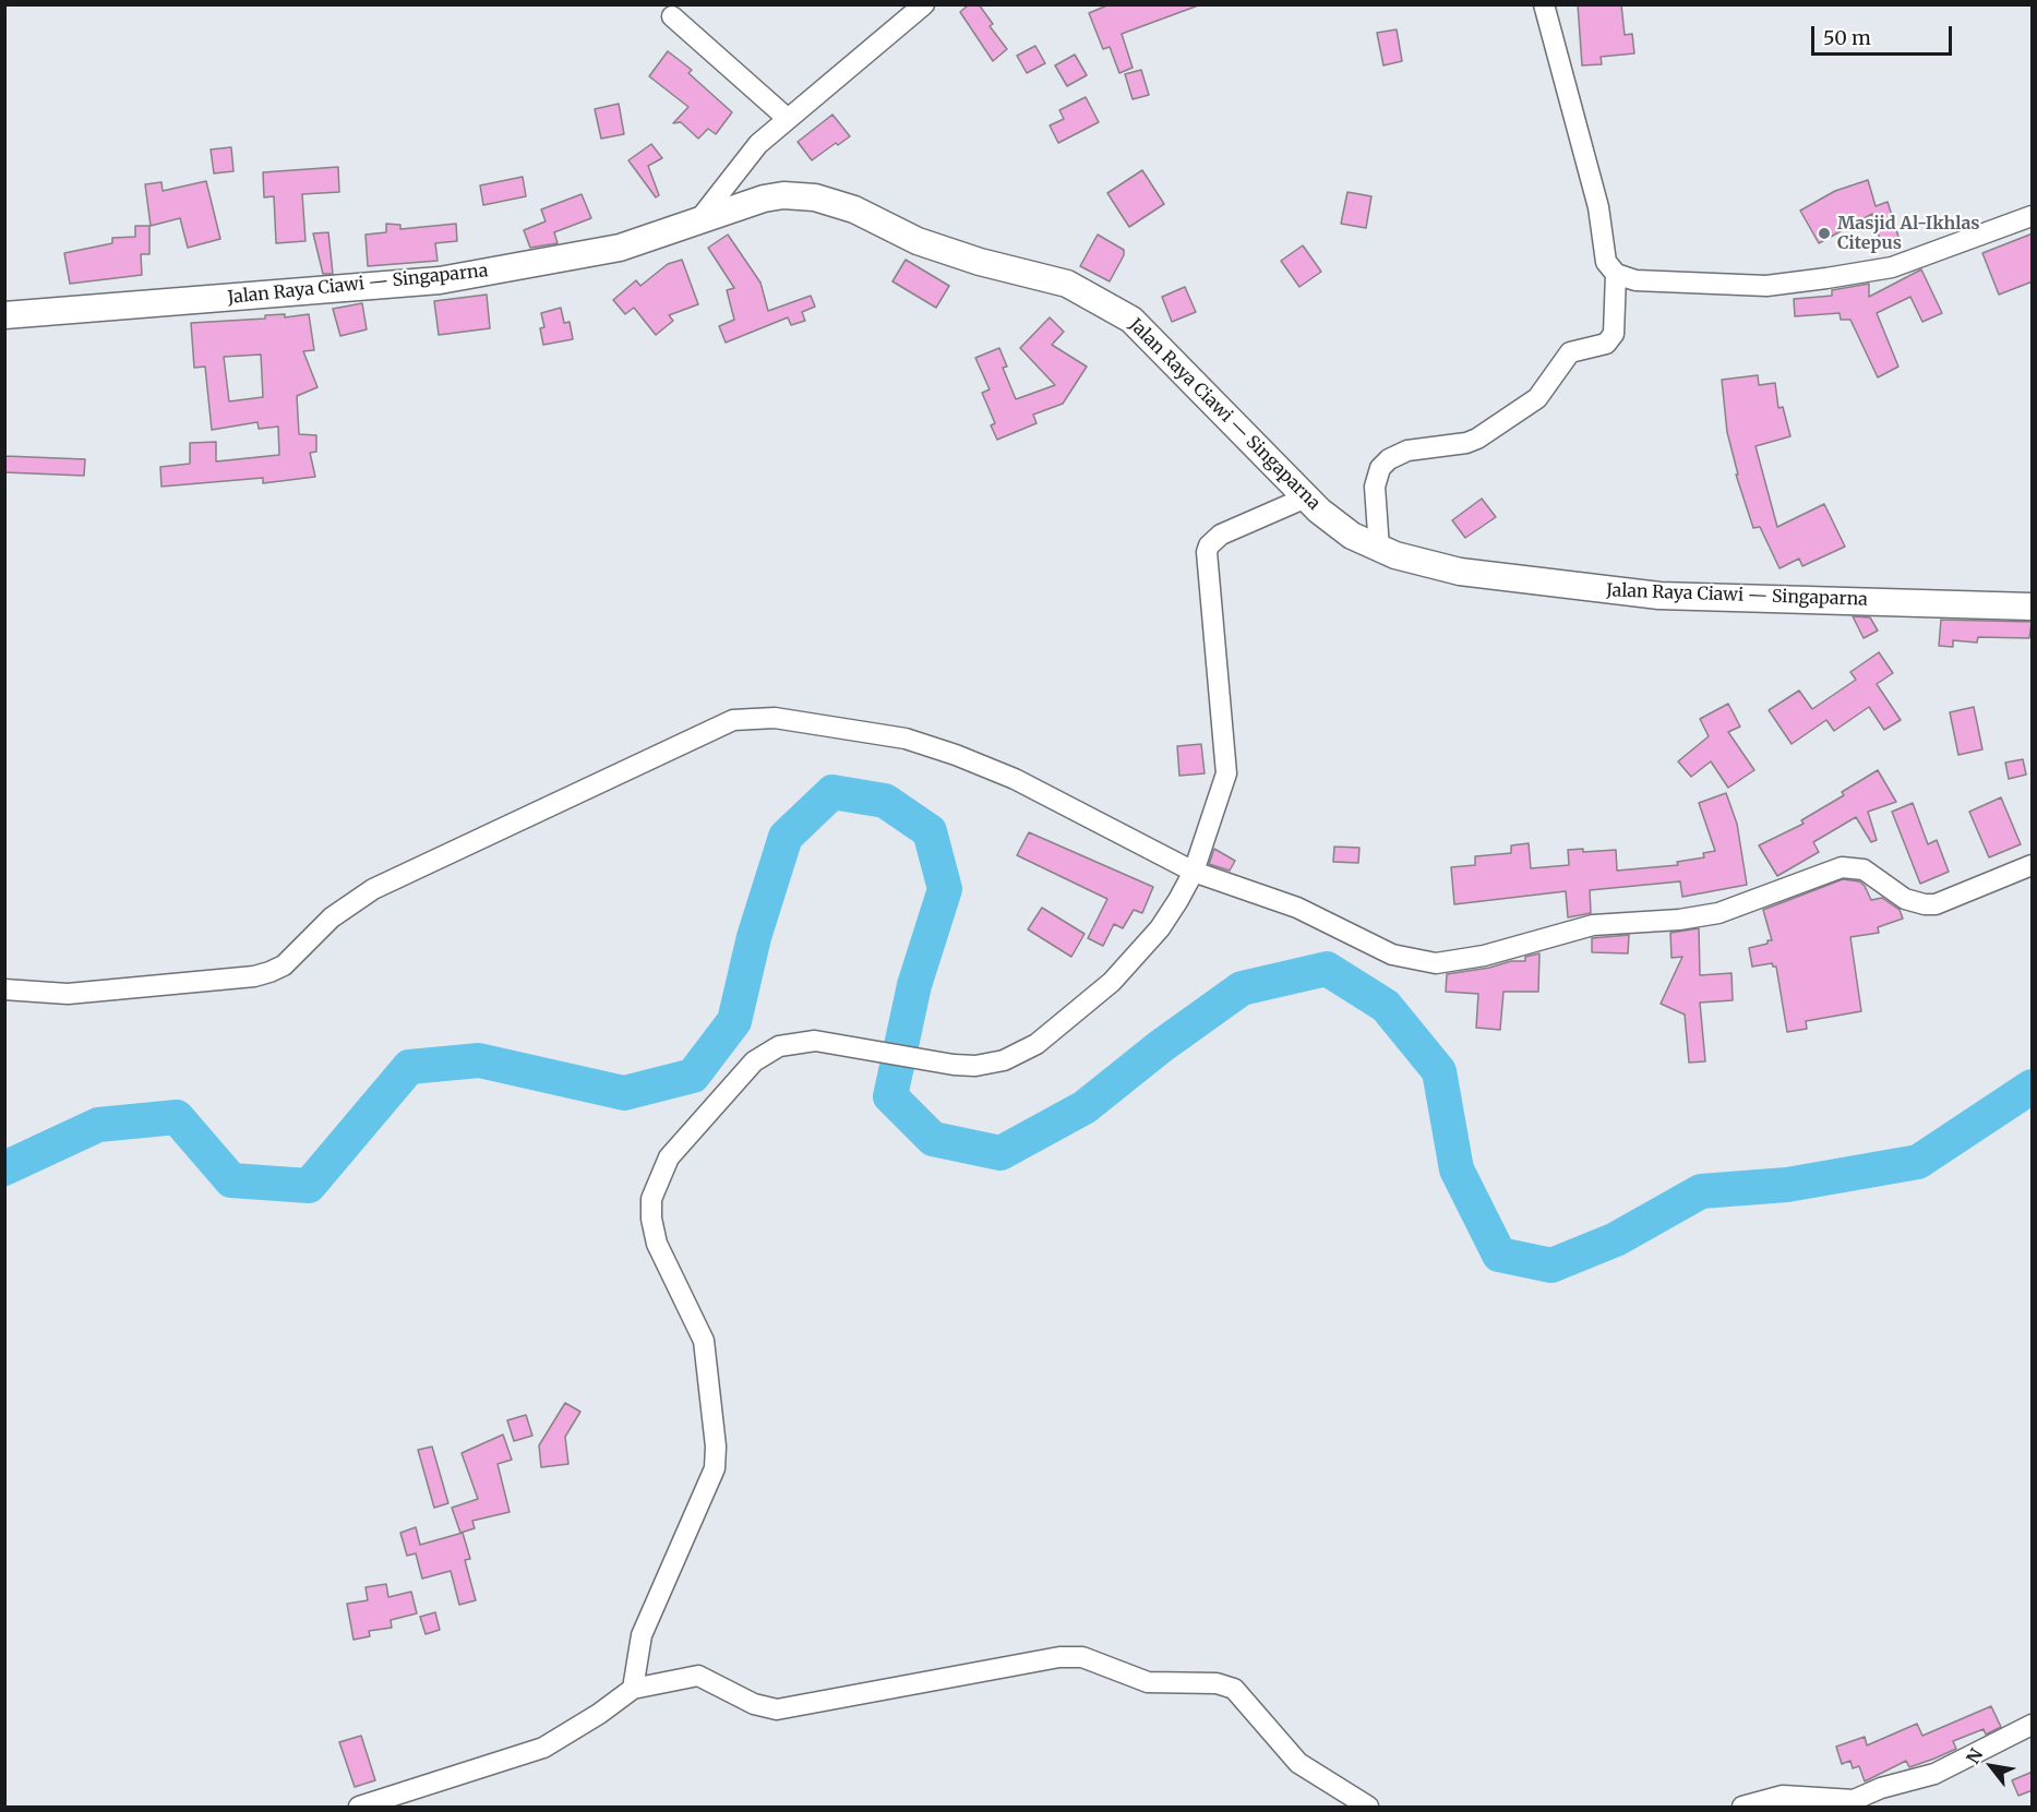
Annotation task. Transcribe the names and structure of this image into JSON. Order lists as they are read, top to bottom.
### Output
{
  "streets": {
    "main road": ["Jalan Raya Ciawi — Singaparna"]
  },
  "places": ["Masjid Al-Ikhlas Citepus"],
  "scale_bar": "50 m",
  "north": "top left"
}
